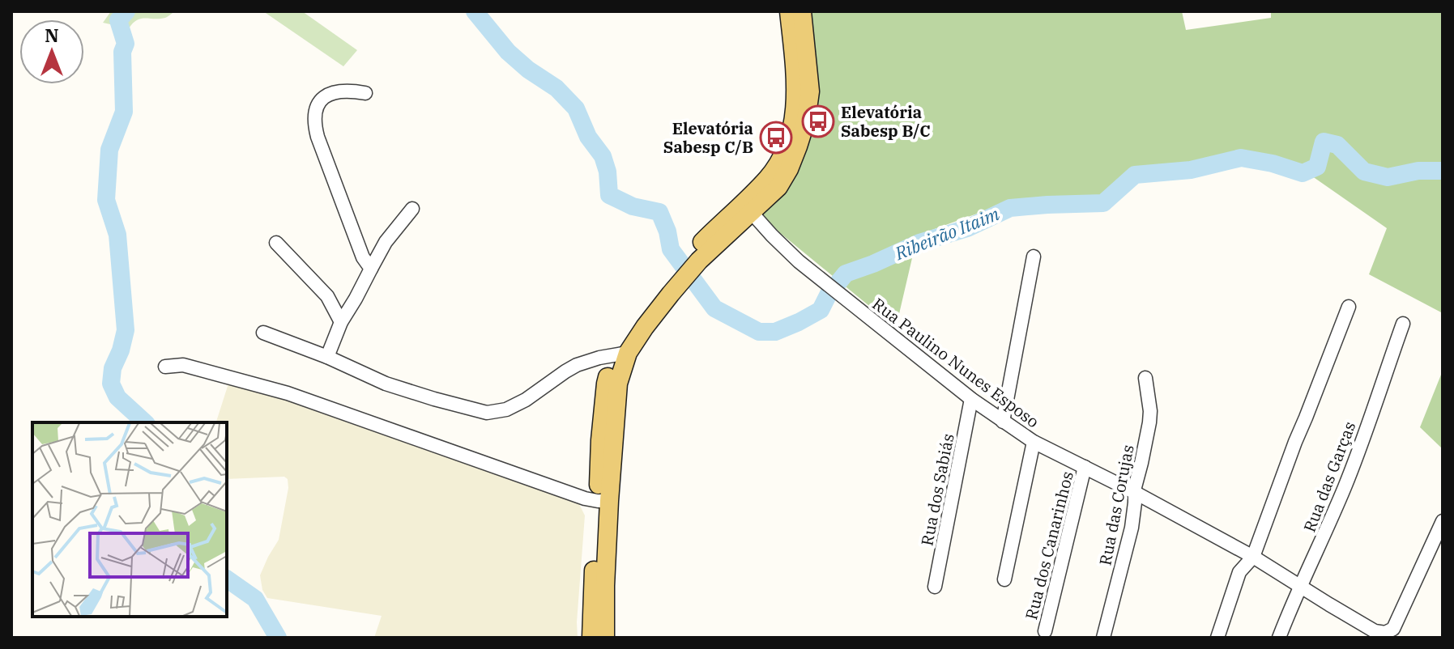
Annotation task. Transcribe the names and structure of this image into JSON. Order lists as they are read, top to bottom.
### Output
{
  "streets": {
    "street": [
      "Rua Paulino Nunes Esposo",
      "Rua das Garças",
      "Rua dos Sabiás",
      "Rua das Corujas",
      "Rua dos Canarinhos"
    ]
  },
  "crossings": [
    ["Rua Paulino Nunes Esposo", "Rua das Garças"],
    ["Rua Paulino Nunes Esposo", "Rua dos Sabiás"],
    ["Rua Paulino Nunes Esposo", "Rua das Corujas"],
    ["Rua Paulino Nunes Esposo", "Rua dos Canarinhos"]
  ],
  "water": ["Ribeirão Itaim"],
  "places": {
    "bus stop": ["Elevatória Sabesp B/C", "Elevatória Sabesp C/B"]
  },
  "north": "top"
}
